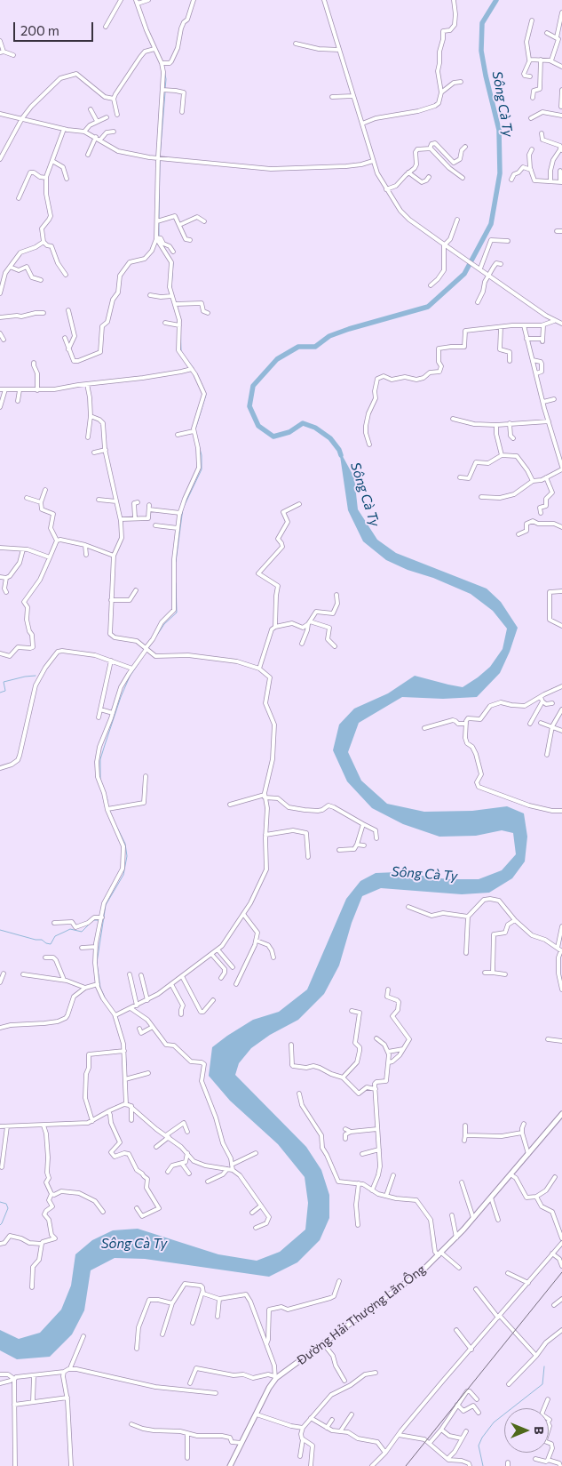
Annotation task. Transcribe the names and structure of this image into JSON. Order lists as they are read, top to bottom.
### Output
{
  "streets": {
    "street": ["Đường Hải Thượng Lãn Ông"]
  },
  "water": ["Sông Cà Ty"],
  "scale_bar": "200 m",
  "north": "right"
}
